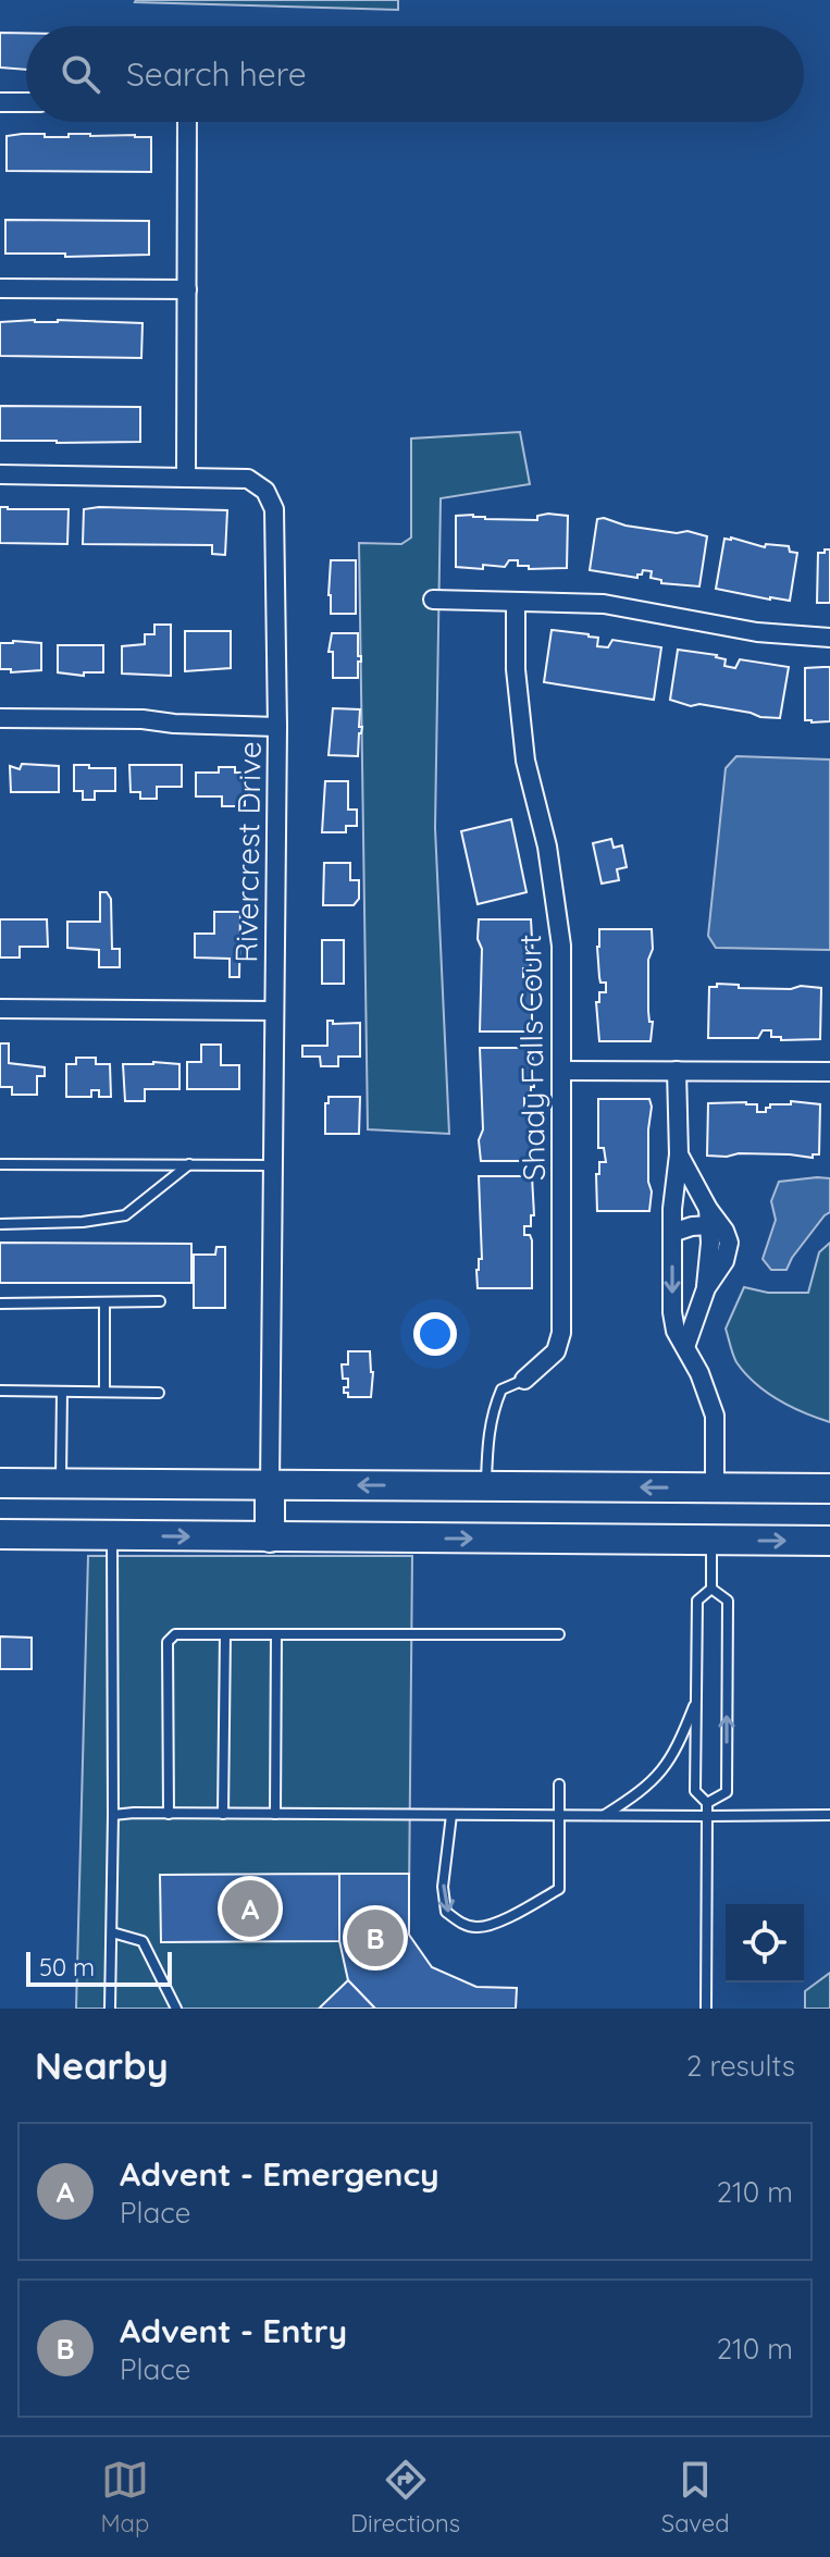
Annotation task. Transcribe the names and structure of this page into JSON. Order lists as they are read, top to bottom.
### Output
{
  "streets": {
    "street": ["Rivercrest Drive", "Shady Falls Court"]
  },
  "scale_bar": "50 m",
  "page": {
    "search": "Search here",
    "pins": ["A", "B"],
    "scale": "50 m",
    "heading": ["Nearby", "2 results"],
    "list": [
      {
        "mark": "A",
        "name": "Advent - Emergency",
        "note": "Place",
        "value": "210 m"
      },
      {
        "mark": "B",
        "name": "Advent - Entry",
        "note": "Place",
        "value": "210 m"
      }
    ],
    "nav": ["Map", "Directions", "Saved"]
  }
}
